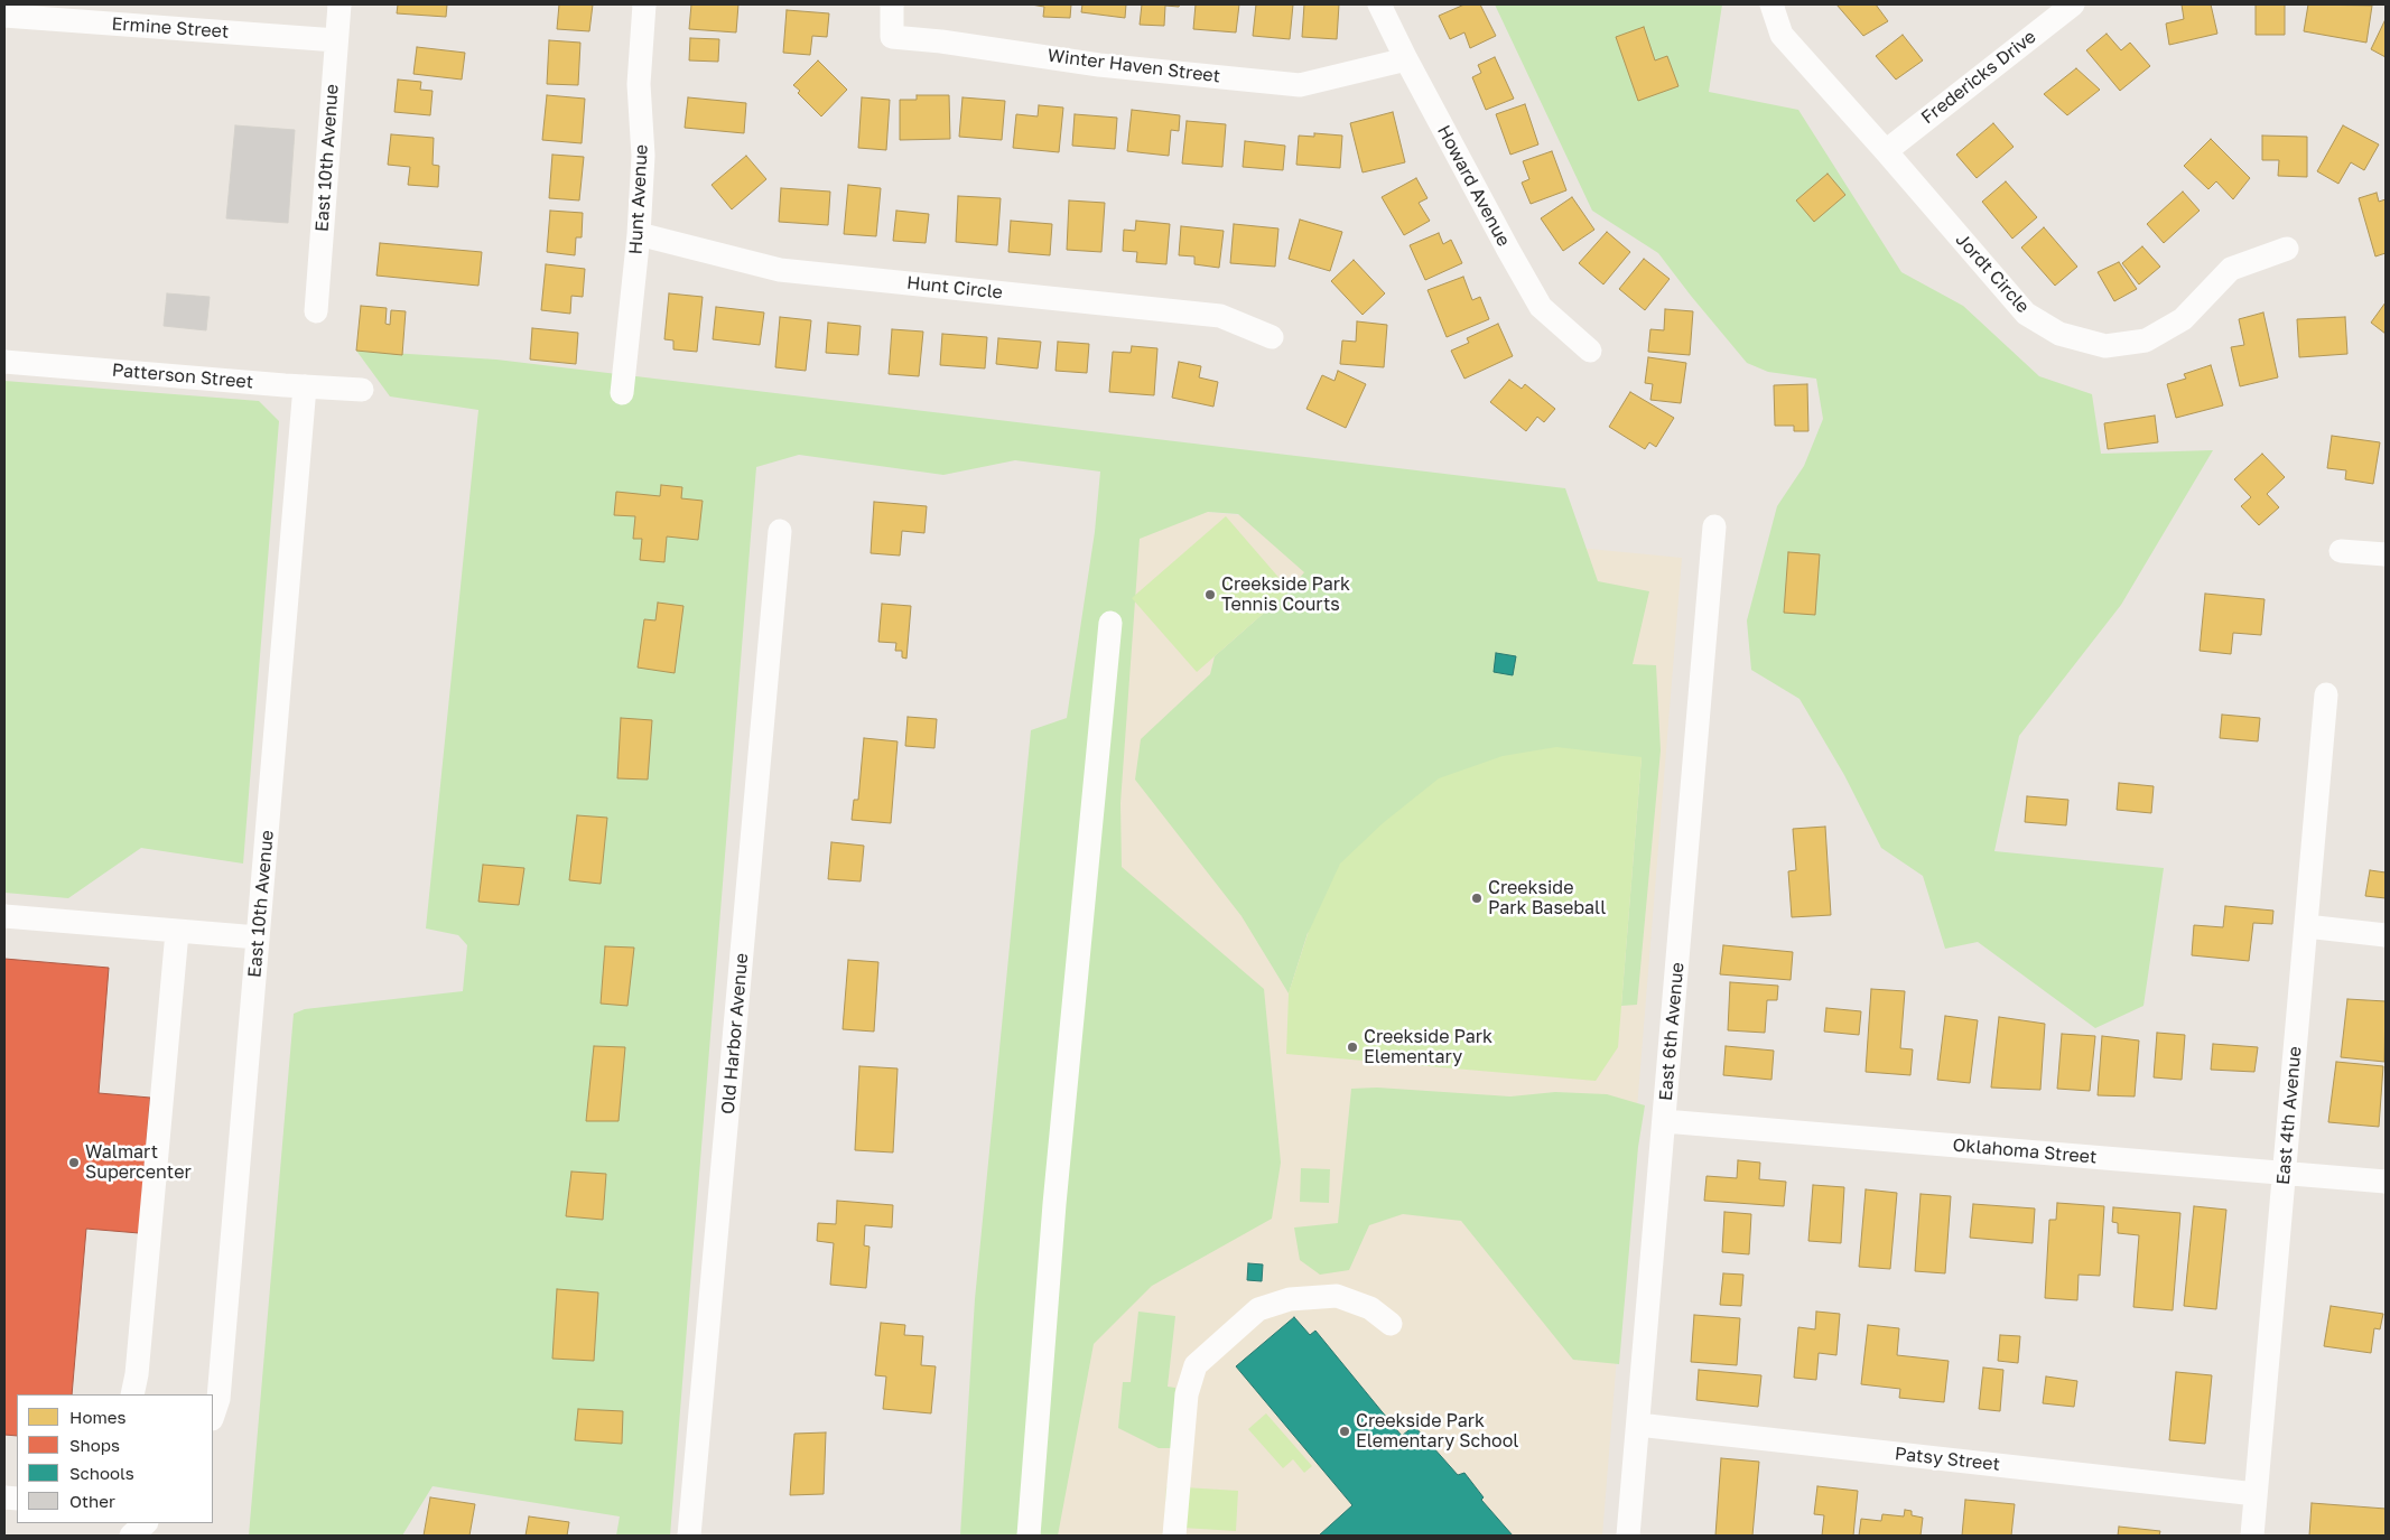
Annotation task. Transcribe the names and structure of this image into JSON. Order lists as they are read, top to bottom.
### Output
{
  "streets": {
    "street": [
      "Ermine Street",
      "Winter Haven Street",
      "Fredericks Drive",
      "East 10th Avenue",
      "Howard Avenue",
      "Hunt Avenue",
      "Jordt Circle",
      "Hunt Circle",
      "Patterson Street",
      "East 6th Avenue",
      "Old Harbor Avenue",
      "East 4th Avenue",
      "Oklahoma Street",
      "Patsy Street"
    ]
  },
  "crossings": [
    ["Ermine Street", "East 10th Avenue"],
    ["Winter Haven Street", "Howard Avenue"],
    ["Fredericks Drive", "Jordt Circle"],
    ["East 10th Avenue", "Patterson Street"],
    ["Hunt Avenue", "Hunt Circle"],
    ["East 6th Avenue", "Oklahoma Street"],
    ["East 6th Avenue", "Patsy Street"],
    ["East 4th Avenue", "Oklahoma Street"],
    ["East 4th Avenue", "Patsy Street"]
  ],
  "places": [
    "Creekside Park Tennis Courts",
    "Creekside Park Baseball",
    "Creekside Park Elementary",
    "Walmart Supercenter",
    "Creekside Park Elementary School"
  ],
  "legend": [
    "Homes",
    "Shops",
    "Schools",
    "Other"
  ]
}
